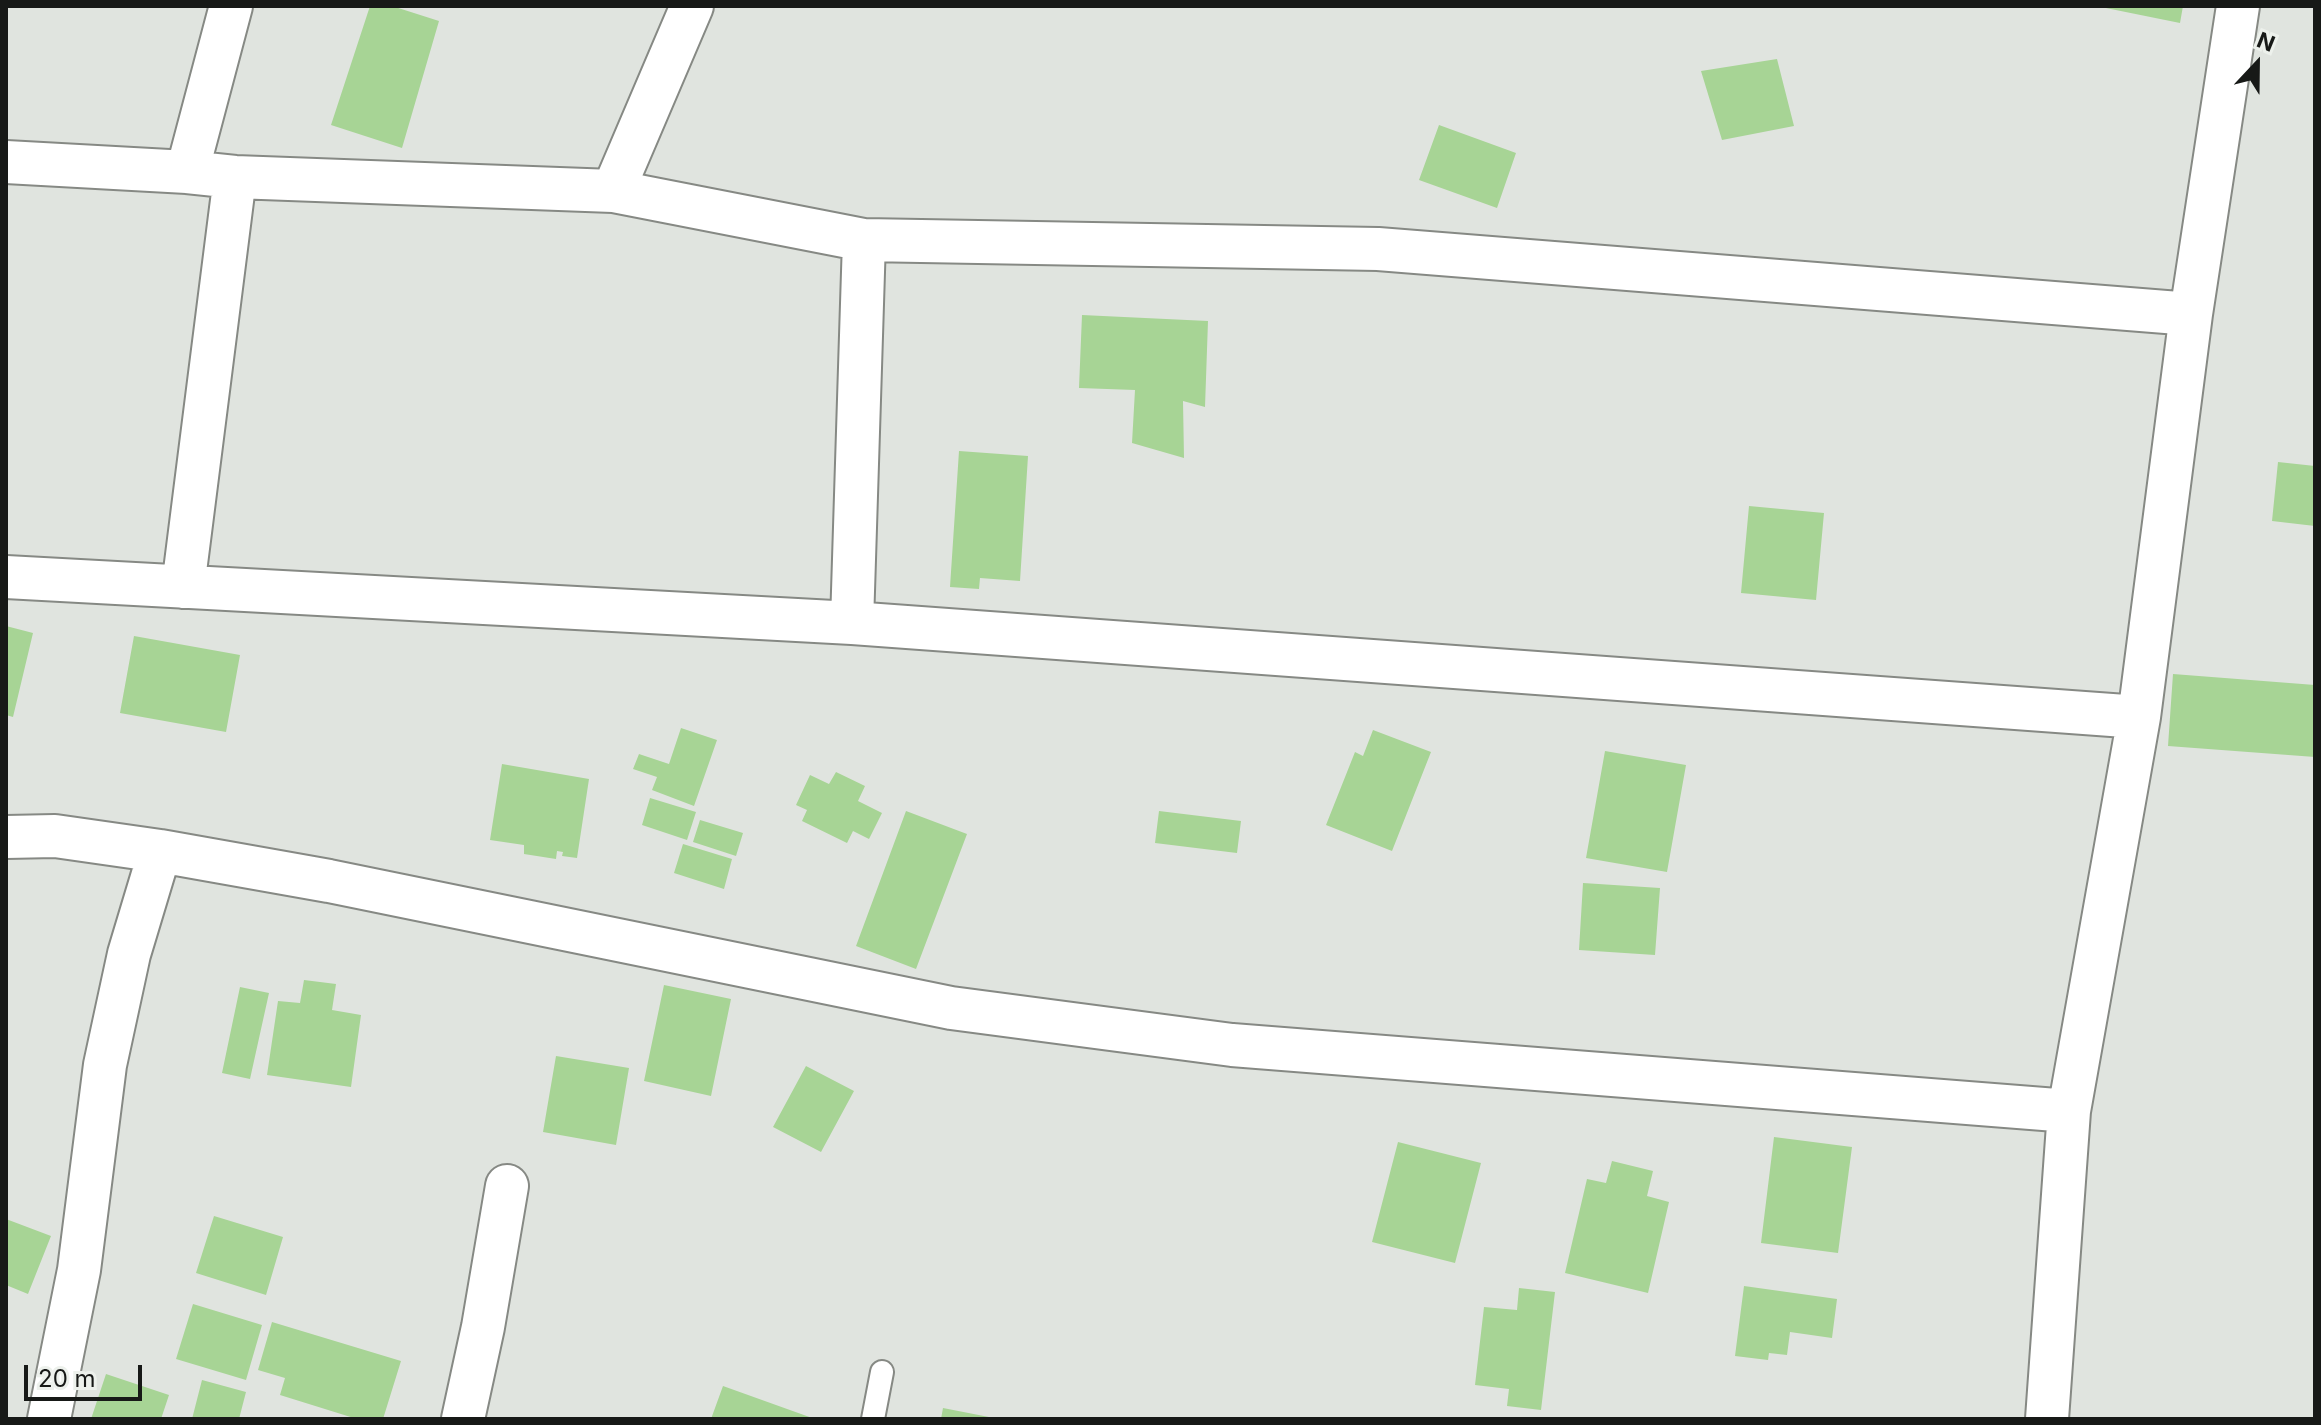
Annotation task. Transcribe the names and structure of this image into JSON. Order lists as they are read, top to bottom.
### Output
{
  "scale_bar": "20 m",
  "north": "top"
}
